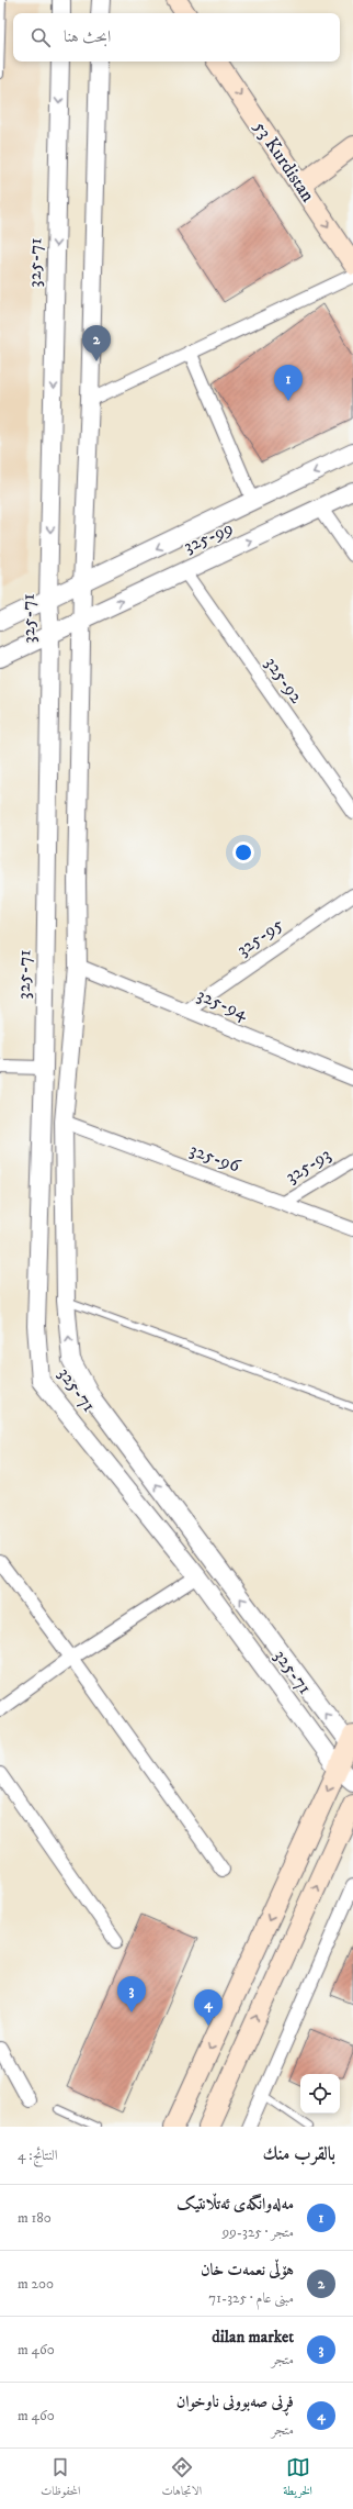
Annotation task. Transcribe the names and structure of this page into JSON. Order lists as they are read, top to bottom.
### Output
{
  "streets": {
    "main road": ["53 Kurdistan"],
    "street": [
      "325-71",
      "325-99",
      "325-92",
      "325-95",
      "325-94",
      "325-96",
      "325-93"
    ]
  },
  "crossings": [
    ["325-71", "325-99"],
    ["325-71", "325-94"],
    ["325-71", "325-96"],
    ["325-99", "325-92"],
    ["325-95", "325-94"],
    ["325-96", "325-93"]
  ],
  "one_way": ["53 Kurdistan"],
  "page": {
    "search": "ابحث هنا",
    "pins": [
      "2",
      "1",
      "3",
      "4"
    ],
    "heading": ["بالقرب منك", "النتائج: 4"],
    "list": [
      {
        "mark": "1",
        "name": "مەلەوانگەی ئەتڵانتیک",
        "note": "متجر · 325-99",
        "value": "180 m"
      },
      {
        "mark": "2",
        "name": "هۆڵی نعمەت خان",
        "note": "مبنى عام · 325-71",
        "value": "200 m"
      },
      {
        "mark": "3",
        "name": "dilan market",
        "note": "متجر",
        "value": "460 m"
      },
      {
        "mark": "4",
        "name": "فڕنی صەبوونی ناوخوان",
        "note": "متجر",
        "value": "460 m"
      }
    ],
    "nav": ["الخريطة", "الاتجاهات", "المحفوظات"]
  }
}
